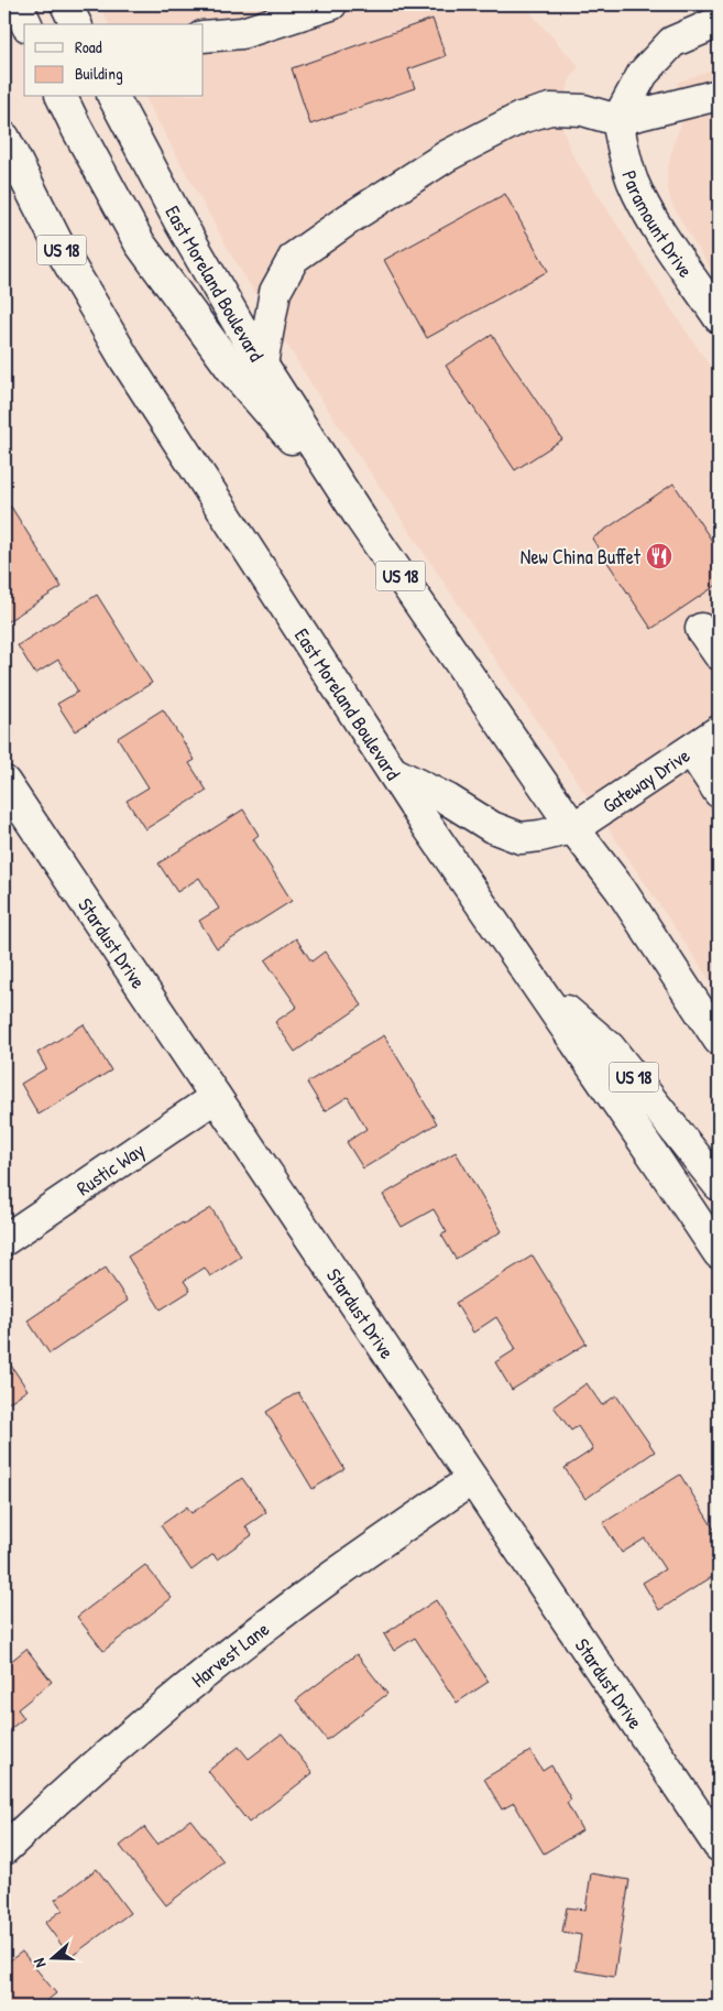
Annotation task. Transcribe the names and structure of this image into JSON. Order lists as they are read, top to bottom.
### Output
{
  "streets": {
    "main road": [
      "Paramount Drive",
      "US 18",
      "East Moreland Boulevard",
      "Gateway Drive",
      "Stardust Drive",
      "Rustic Way",
      "Harvest Lane"
    ]
  },
  "crossings": [
    ["US 18", "East Moreland Boulevard"],
    ["East Moreland Boulevard", "Gateway Drive"],
    ["Stardust Drive", "Rustic Way"],
    ["Stardust Drive", "Harvest Lane"]
  ],
  "places": {
    "restaurant": ["New China Buffet"]
  },
  "legend": ["Road", "Building"],
  "north": "left"
}
